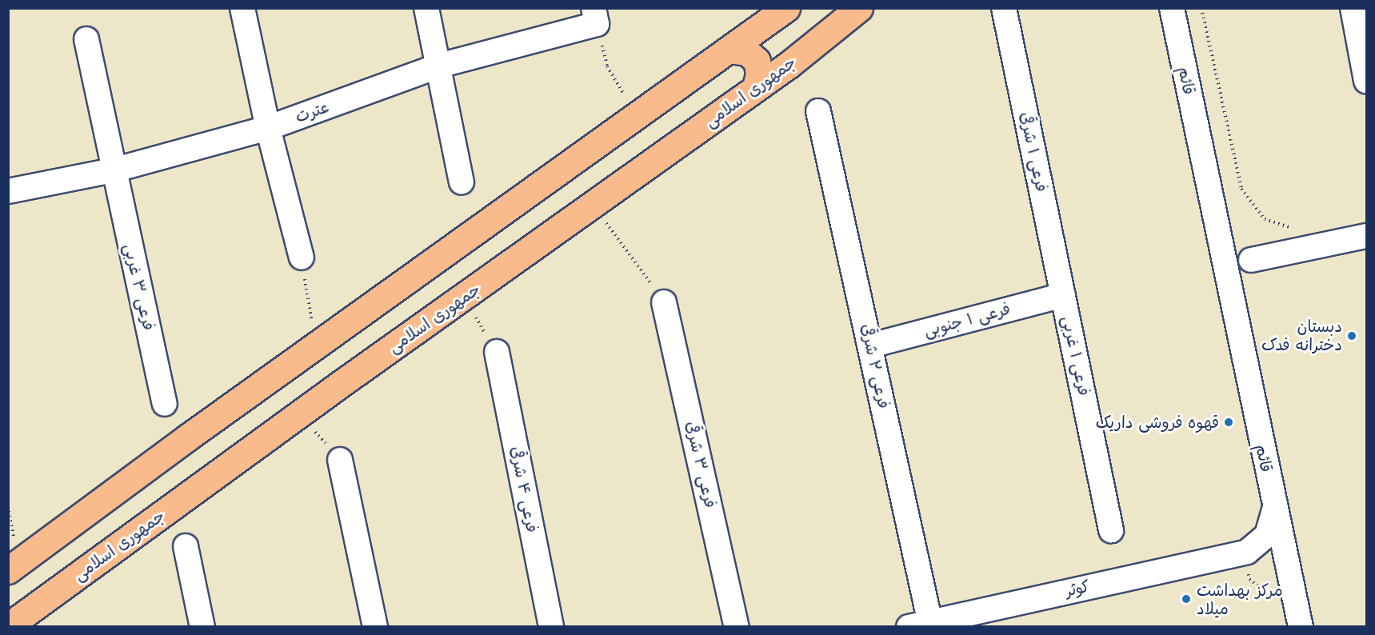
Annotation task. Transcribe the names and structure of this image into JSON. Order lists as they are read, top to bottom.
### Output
{
  "streets": {
    "main road": ["جمهوری اسلامی"],
    "street": [
      "قائم",
      "عترت",
      "فرعی ۱ شرقی",
      "فرعی ۳ غربی",
      "فرعی ۱ جنوبی",
      "فرعی ۱ غربی",
      "فرعی ۲ شرقی",
      "فرعی ۳ شرقی",
      "فرعی ۴ شرقی",
      "کوثر"
    ]
  },
  "crossings": [
    ["عترت", "فرعی ۳ غربی"],
    ["فرعی ۱ شرقی", "فرعی ۱ جنوبی"],
    ["فرعی ۱ شرقی", "فرعی ۱ غربی"],
    ["فرعی ۱ جنوبی", "فرعی ۱ غربی"],
    ["فرعی ۱ جنوبی", "فرعی ۲ شرقی"],
    ["فرعی ۲ شرقی", "کوثر"]
  ],
  "places": ["دبستان دخترانه فدک", "قهوه فروشی داریک", "مرکز بهداشت میلاد"]
}
